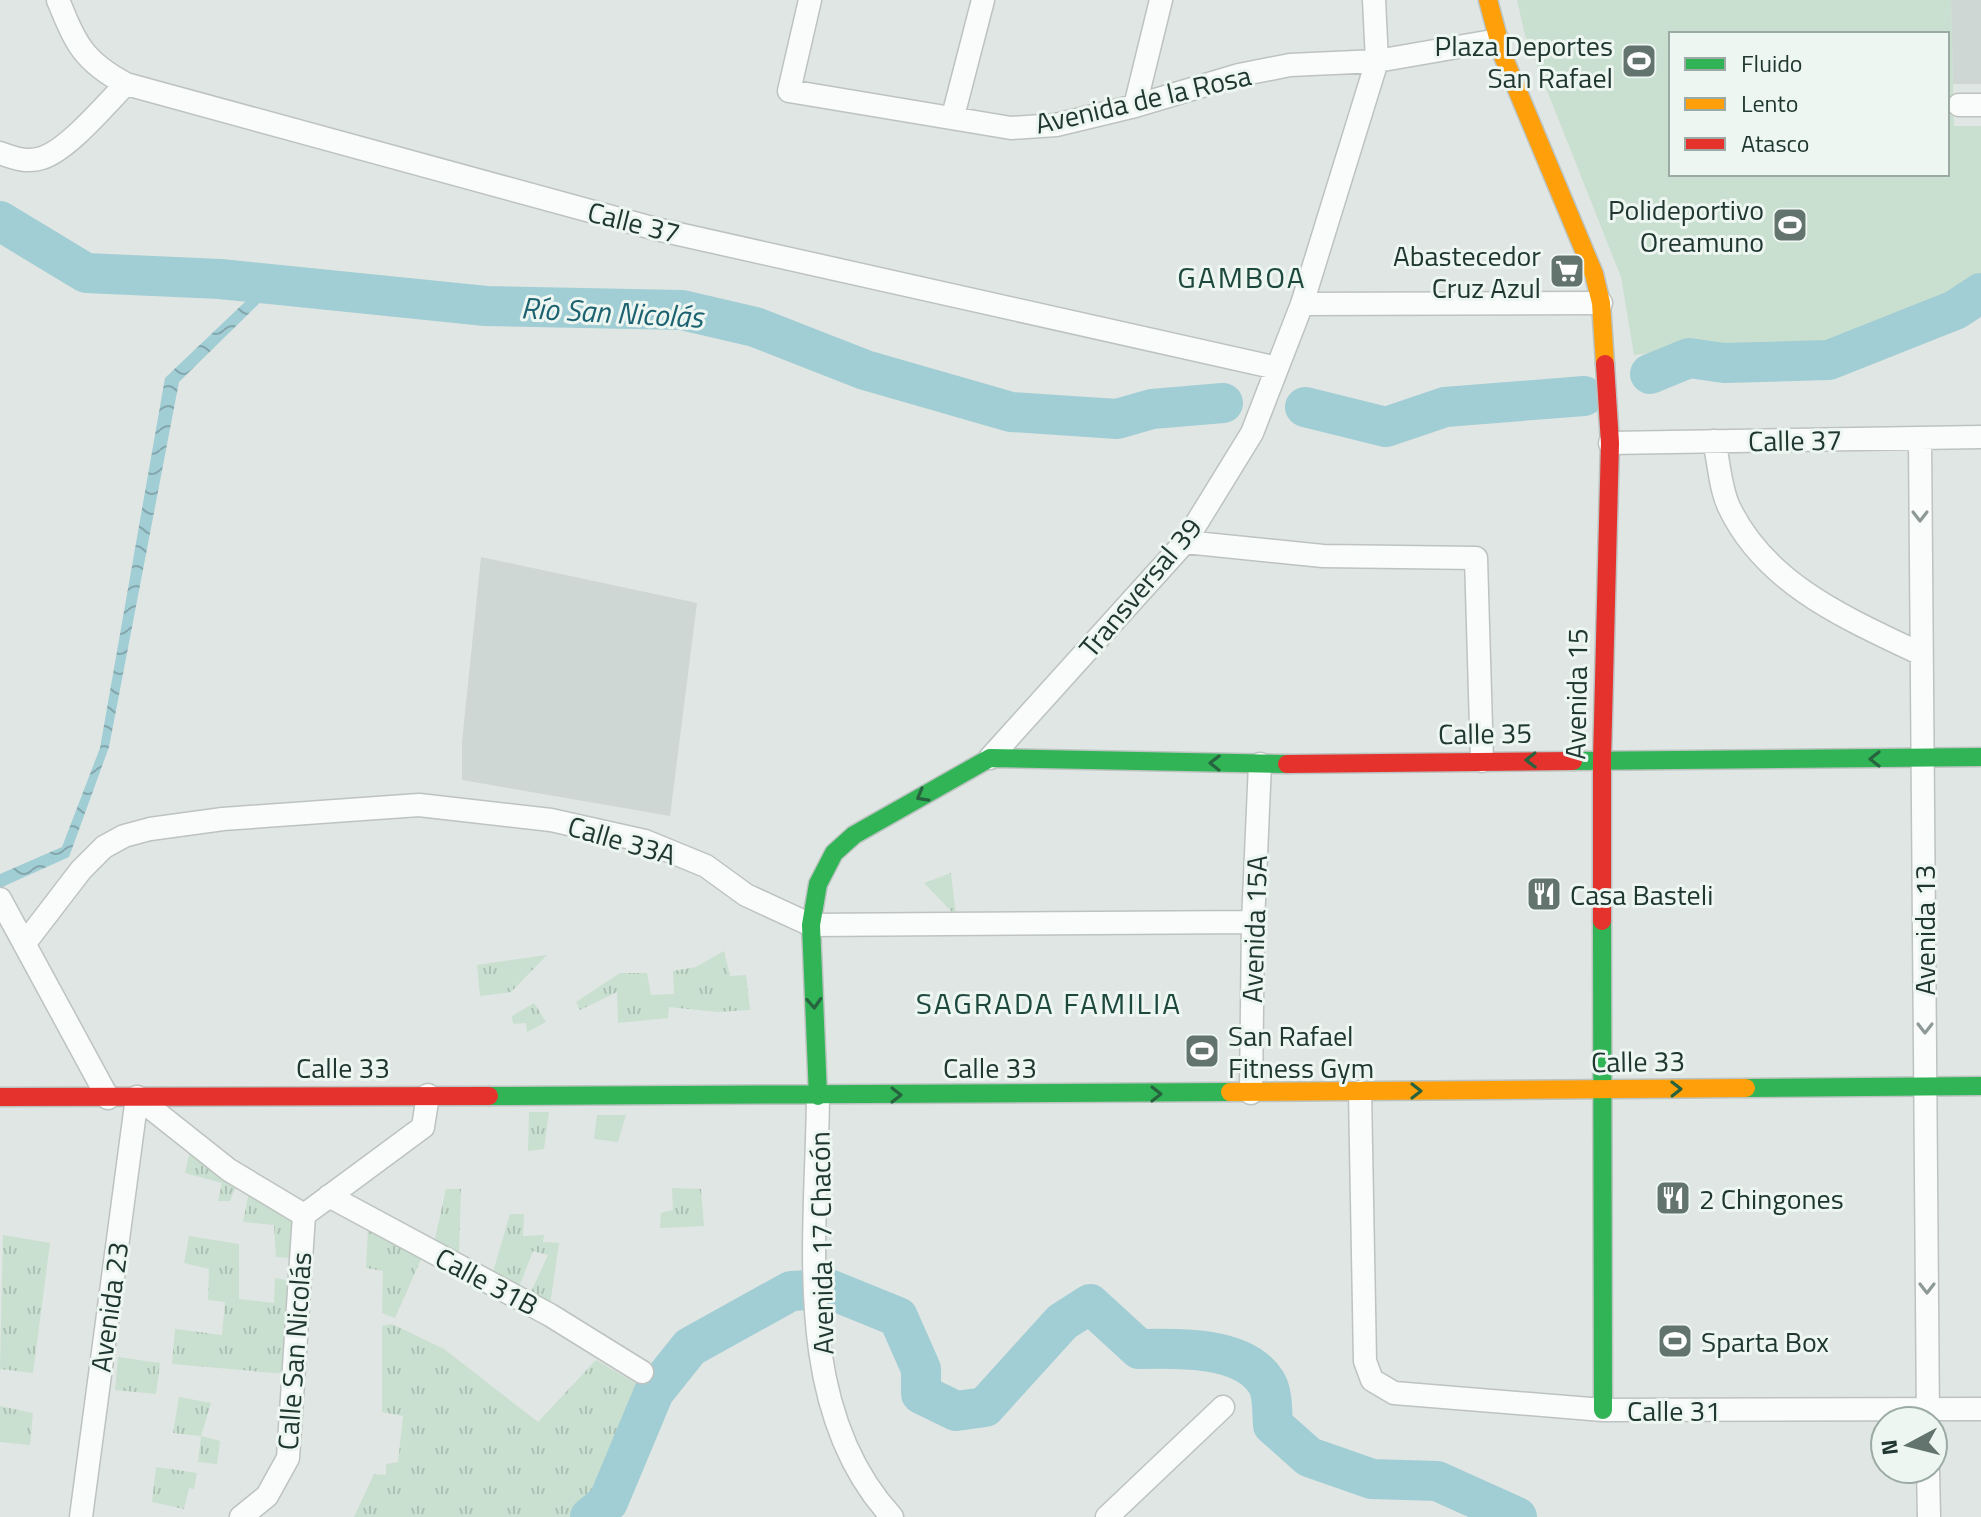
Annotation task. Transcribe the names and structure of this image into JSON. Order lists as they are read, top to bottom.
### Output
{
  "streets": {
    "main road": [
      "Transversal 39",
      "Avenida 15",
      "Calle 35",
      "Calle 33"
    ],
    "street": [
      "Avenida de la Rosa",
      "Calle 37",
      "Calle 33A",
      "Avenida 15A",
      "Avenida 13",
      "Avenida 17 Chacón",
      "Calle 31B",
      "Avenida 23",
      "Calle San Nicolás",
      "Calle 31"
    ]
  },
  "crossings": [
    ["Avenida de la Rosa", "Transversal 39"],
    ["Avenida de la Rosa", "Avenida 15"],
    ["Calle 37", "Transversal 39"],
    ["Calle 37", "Avenida 15"],
    ["Calle 37", "Avenida 13"],
    ["Transversal 39", "Calle 35"],
    ["Transversal 39", "Calle 33A"],
    ["Transversal 39", "Calle 33"],
    ["Transversal 39", "Avenida 17 Chacón"],
    ["Avenida 15", "Calle 35"],
    ["Avenida 15", "Calle 33"],
    ["Avenida 15", "Calle 31"],
    ["Calle 35", "Avenida 15A"],
    ["Calle 35", "Avenida 13"],
    ["Calle 33A", "Avenida 15A"],
    ["Avenida 15A", "Calle 33"],
    ["Avenida 13", "Calle 33"],
    ["Calle 33", "Avenida 17 Chacón"],
    ["Calle 33", "Avenida 23"],
    ["Calle 33", "Calle 31"]
  ],
  "one_way": ["Calle 35", "Avenida 13", "Calle 33"],
  "districts": ["GAMBOA", "SAGRADA FAMILIA"],
  "water": ["Río San Nicolás"],
  "places": {
    "sports": [
      "Plaza Deportes San Rafael",
      "Polideportivo Oreamuno",
      "San Rafael Fitness Gym",
      "Sparta Box"
    ],
    "supermarket": ["Abastecedor Cruz Azul"],
    "restaurant": ["Casa Basteli", "2 Chingones"]
  },
  "legend": ["Fluido", "Lento", "Atasco"],
  "north": "left"
}
